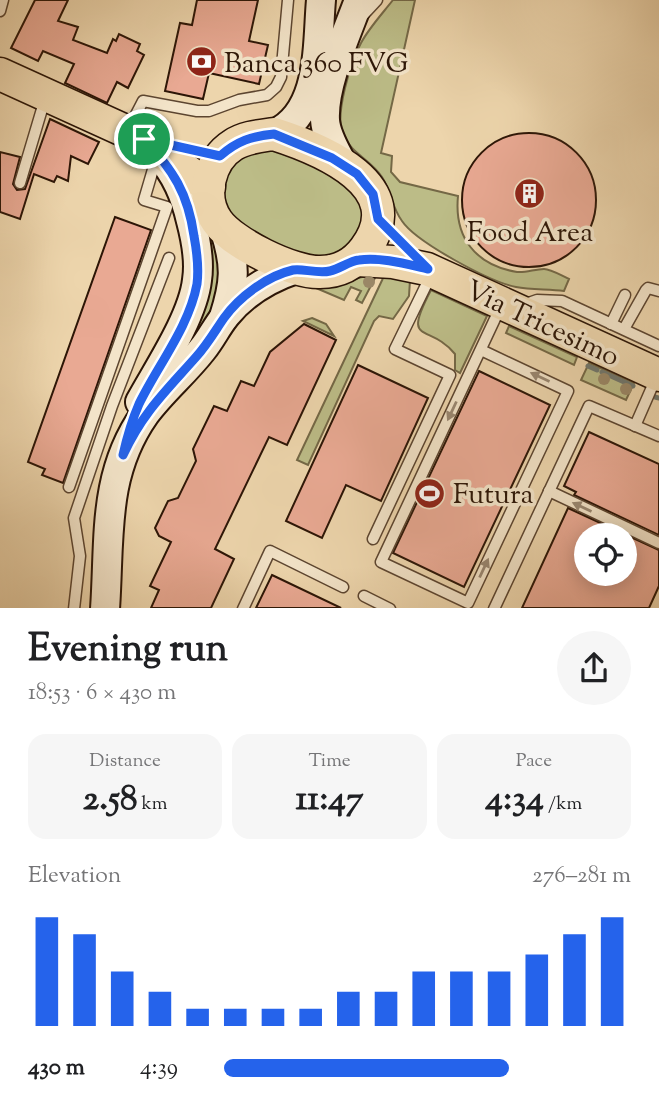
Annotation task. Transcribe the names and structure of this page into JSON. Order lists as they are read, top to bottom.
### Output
{
  "streets": {
    "main road": ["Via Tricesimo"]
  },
  "places": {
    "bank": ["Banca 360 FVG"],
    "building": ["Food Area"],
    "sports": ["Futura"]
  },
  "page": {
    "heading": ["Evening run", "18:53 · 6 × 430 m"],
    "stats": [
      ["Distance", "2.58 km"],
      ["Time", "11:47"],
      ["Pace", "4:34 /km"]
    ],
    "chart": ["Elevation", "276–281 m"],
    "list": [
      {
        "name": "430 m",
        "note": "4:39"
      }
    ]
  }
}
